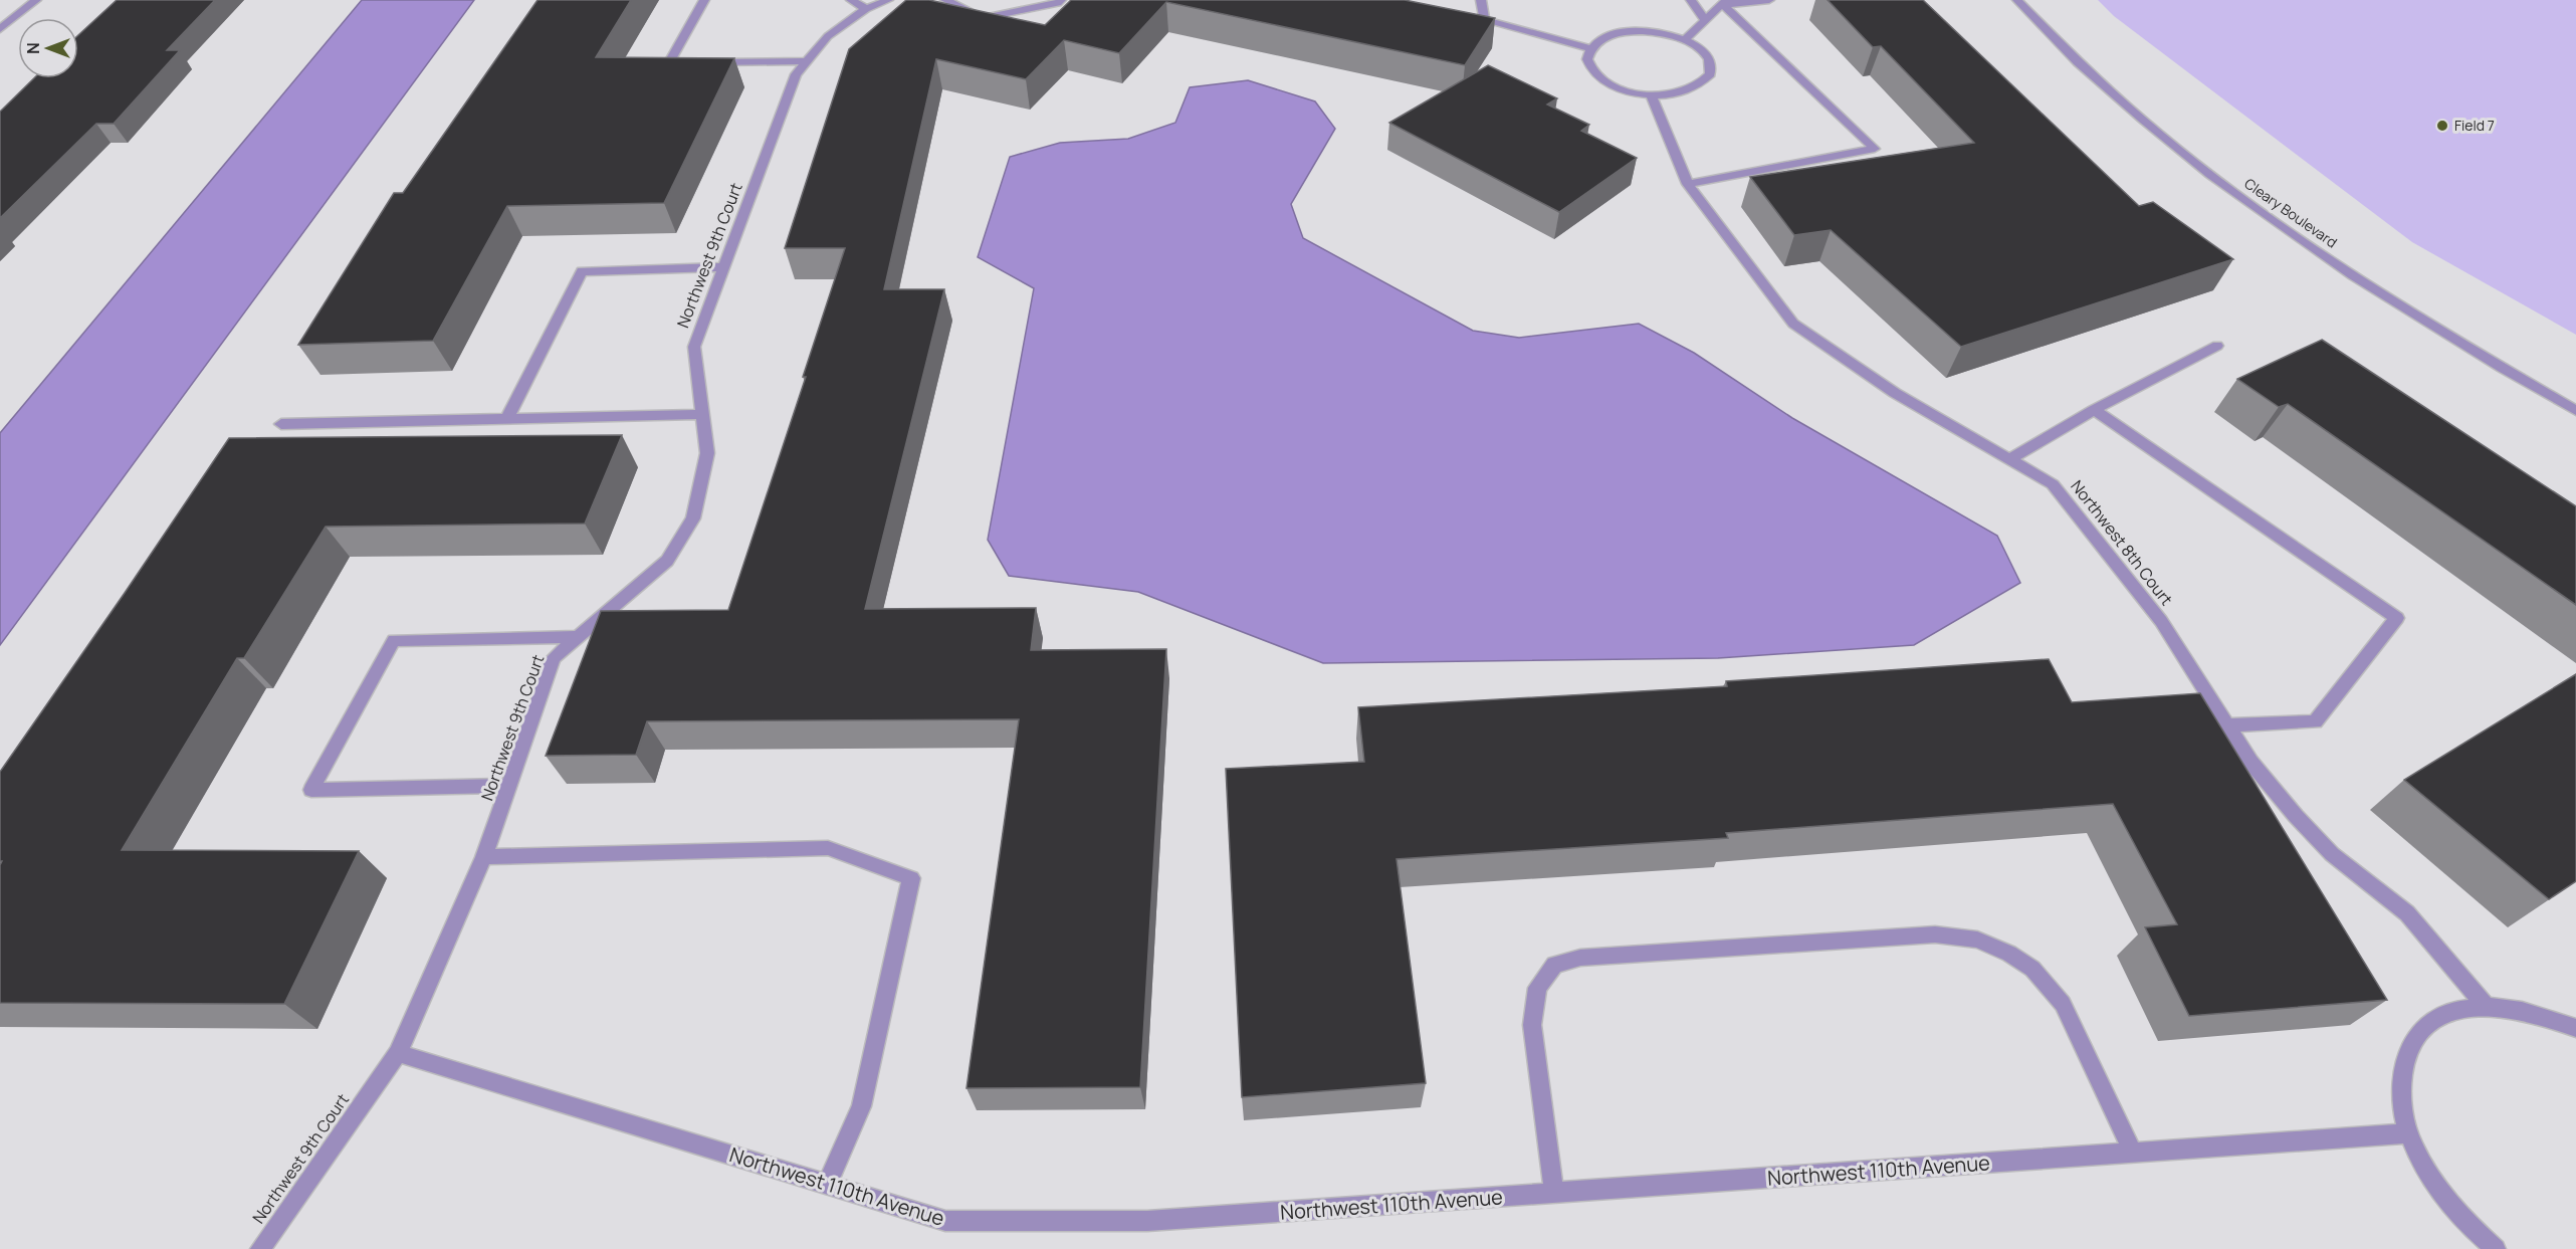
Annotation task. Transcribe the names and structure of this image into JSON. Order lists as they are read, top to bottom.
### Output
{
  "streets": {
    "street": [
      "Cleary Boulevard",
      "Northwest 9th Court",
      "Northwest 8th Court",
      "Northwest 110th Avenue"
    ]
  },
  "crossings": [
    ["Northwest 9th Court", "Northwest 110th Avenue"]
  ],
  "places": ["Field 7"],
  "north": "left"
}
